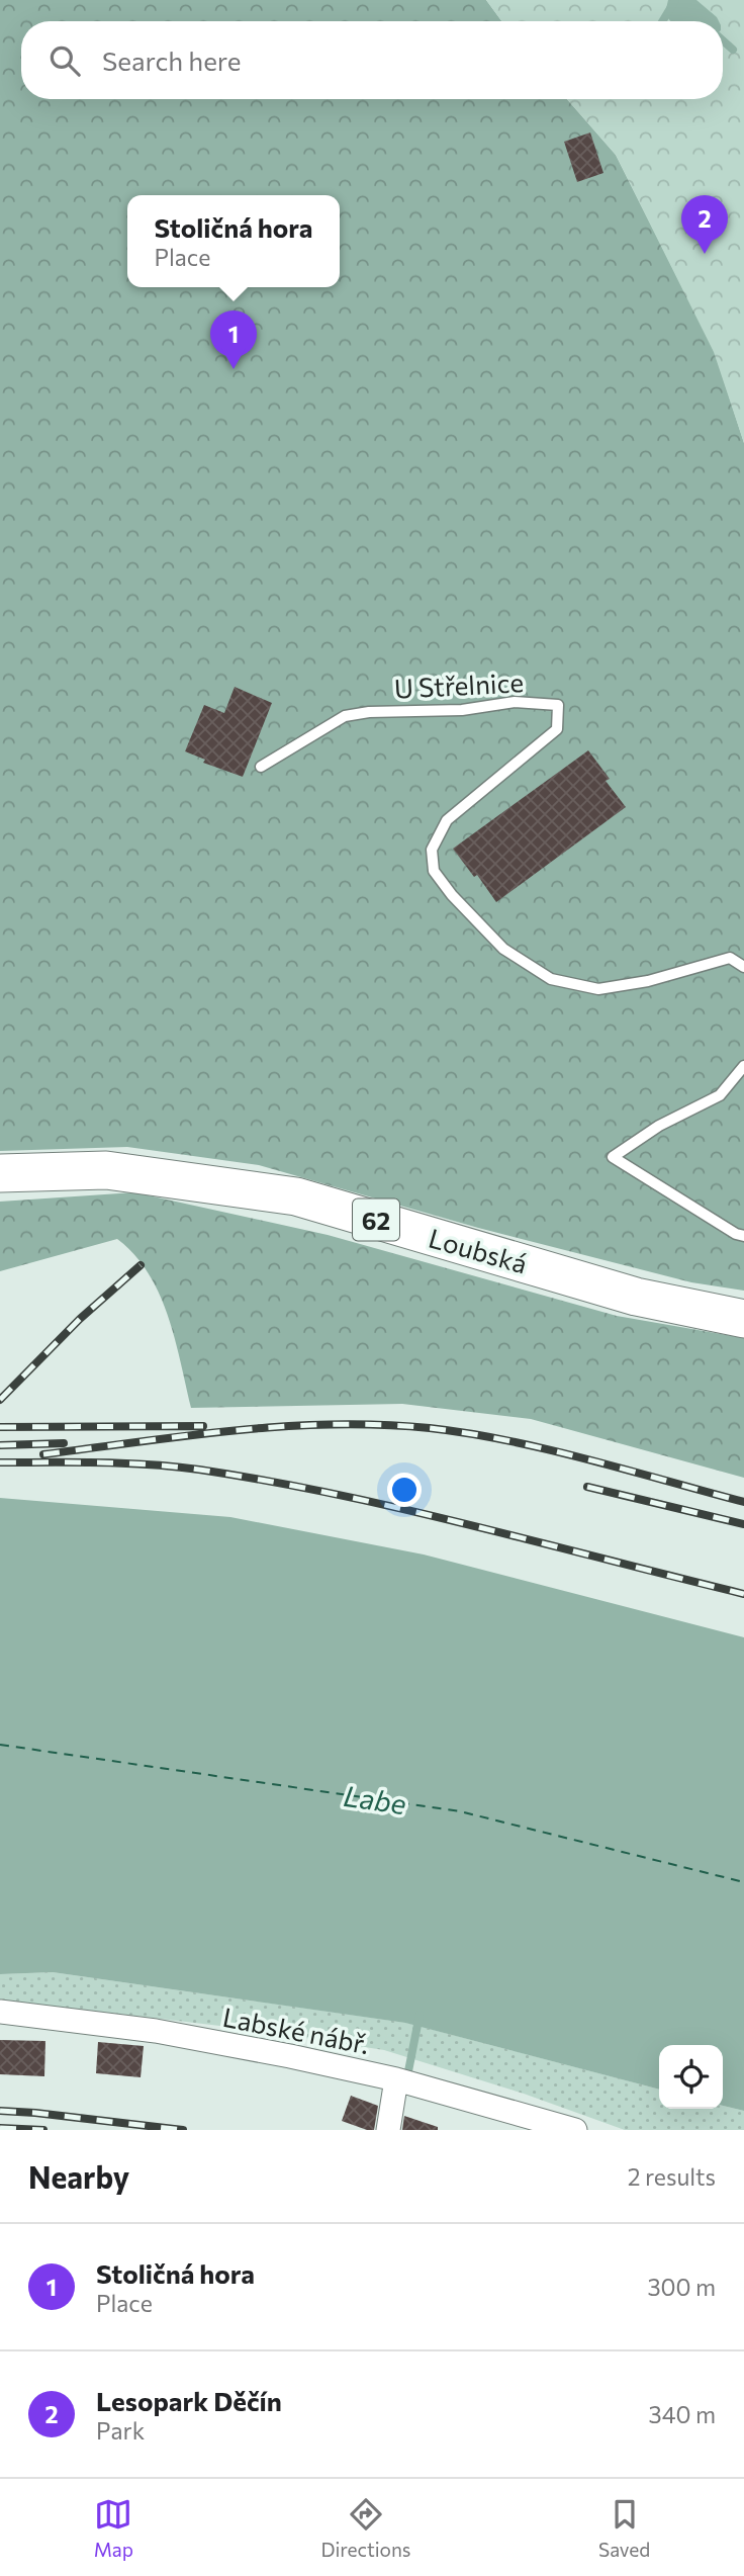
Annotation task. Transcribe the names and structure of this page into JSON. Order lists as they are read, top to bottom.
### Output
{
  "streets": {
    "main road": ["62", "Loubská"],
    "street": ["Labské nábř."],
    "lane": ["U Střelnice"]
  },
  "water": ["Labe"],
  "page": {
    "search": "Search here",
    "popup": ["Stoličná hora", "Place"],
    "pins": ["2", "1"],
    "heading": ["Nearby", "2 results"],
    "list": [
      {
        "mark": "1",
        "name": "Stoličná hora",
        "note": "Place",
        "value": "300 m"
      },
      {
        "mark": "2",
        "name": "Lesopark Děčín",
        "note": "Park",
        "value": "340 m"
      }
    ],
    "nav": ["Map", "Directions", "Saved"]
  }
}
